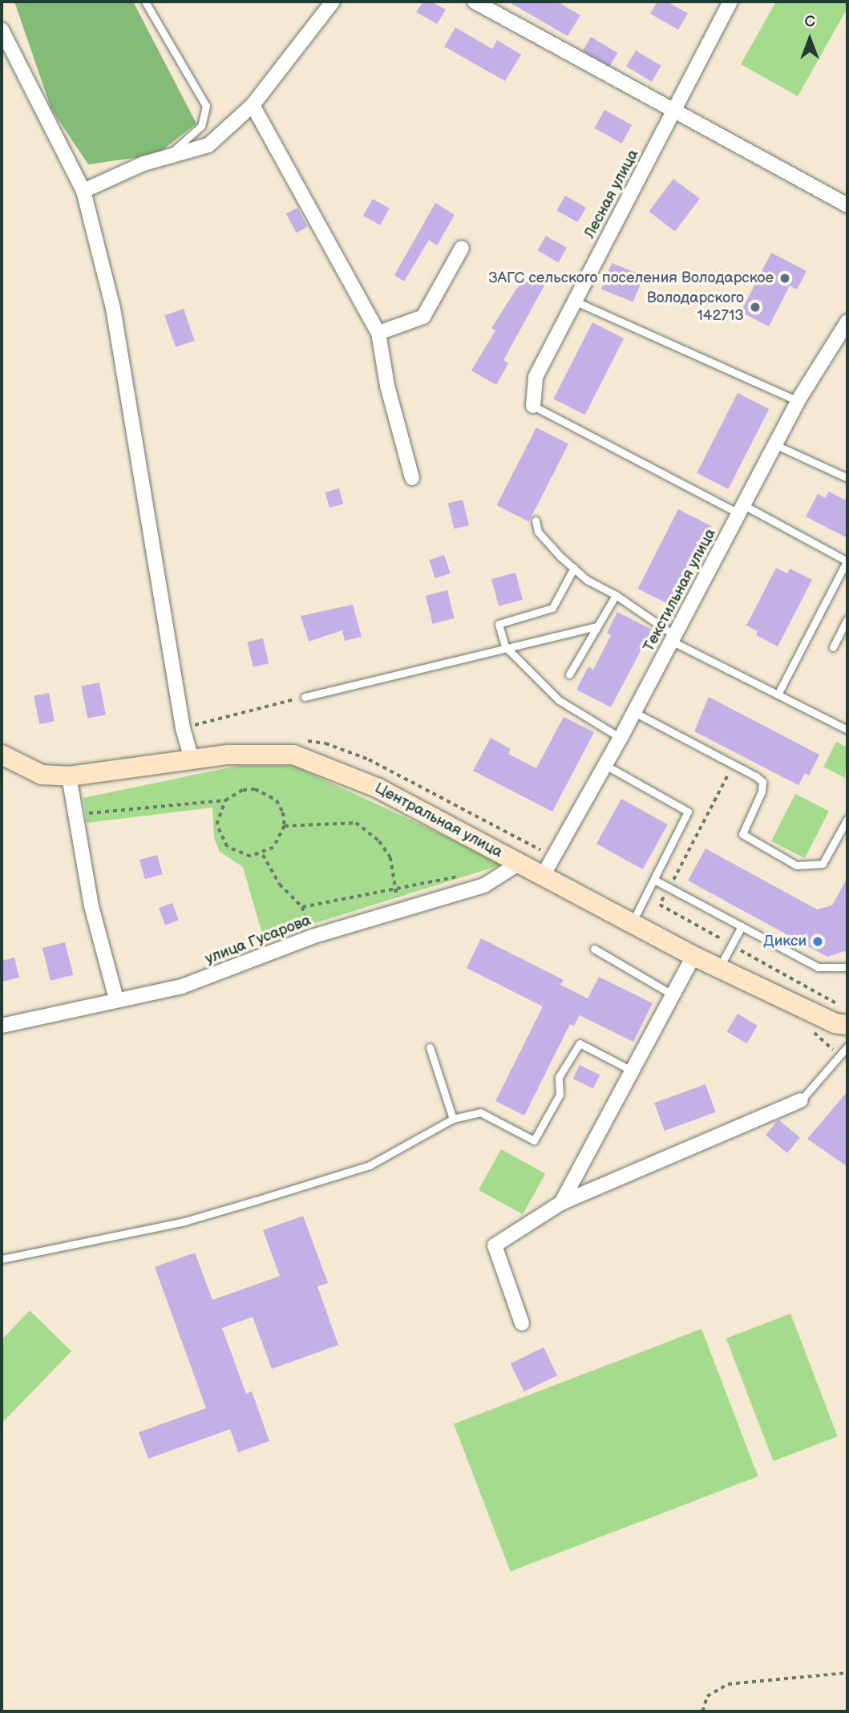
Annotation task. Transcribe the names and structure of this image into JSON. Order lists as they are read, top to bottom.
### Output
{
  "streets": {
    "main road": ["Центральная улица"],
    "street": ["Лесная улица", "Текстильная улица", "улица Гусарова"]
  },
  "crossings": [
    ["Текстильная улица", "Центральная улица"],
    ["Центральная улица", "улица Гусарова"]
  ],
  "places": ["ЗАГС сельского поселения Володарское", "Володарского 142713", "Дикси"],
  "north": "top"
}
